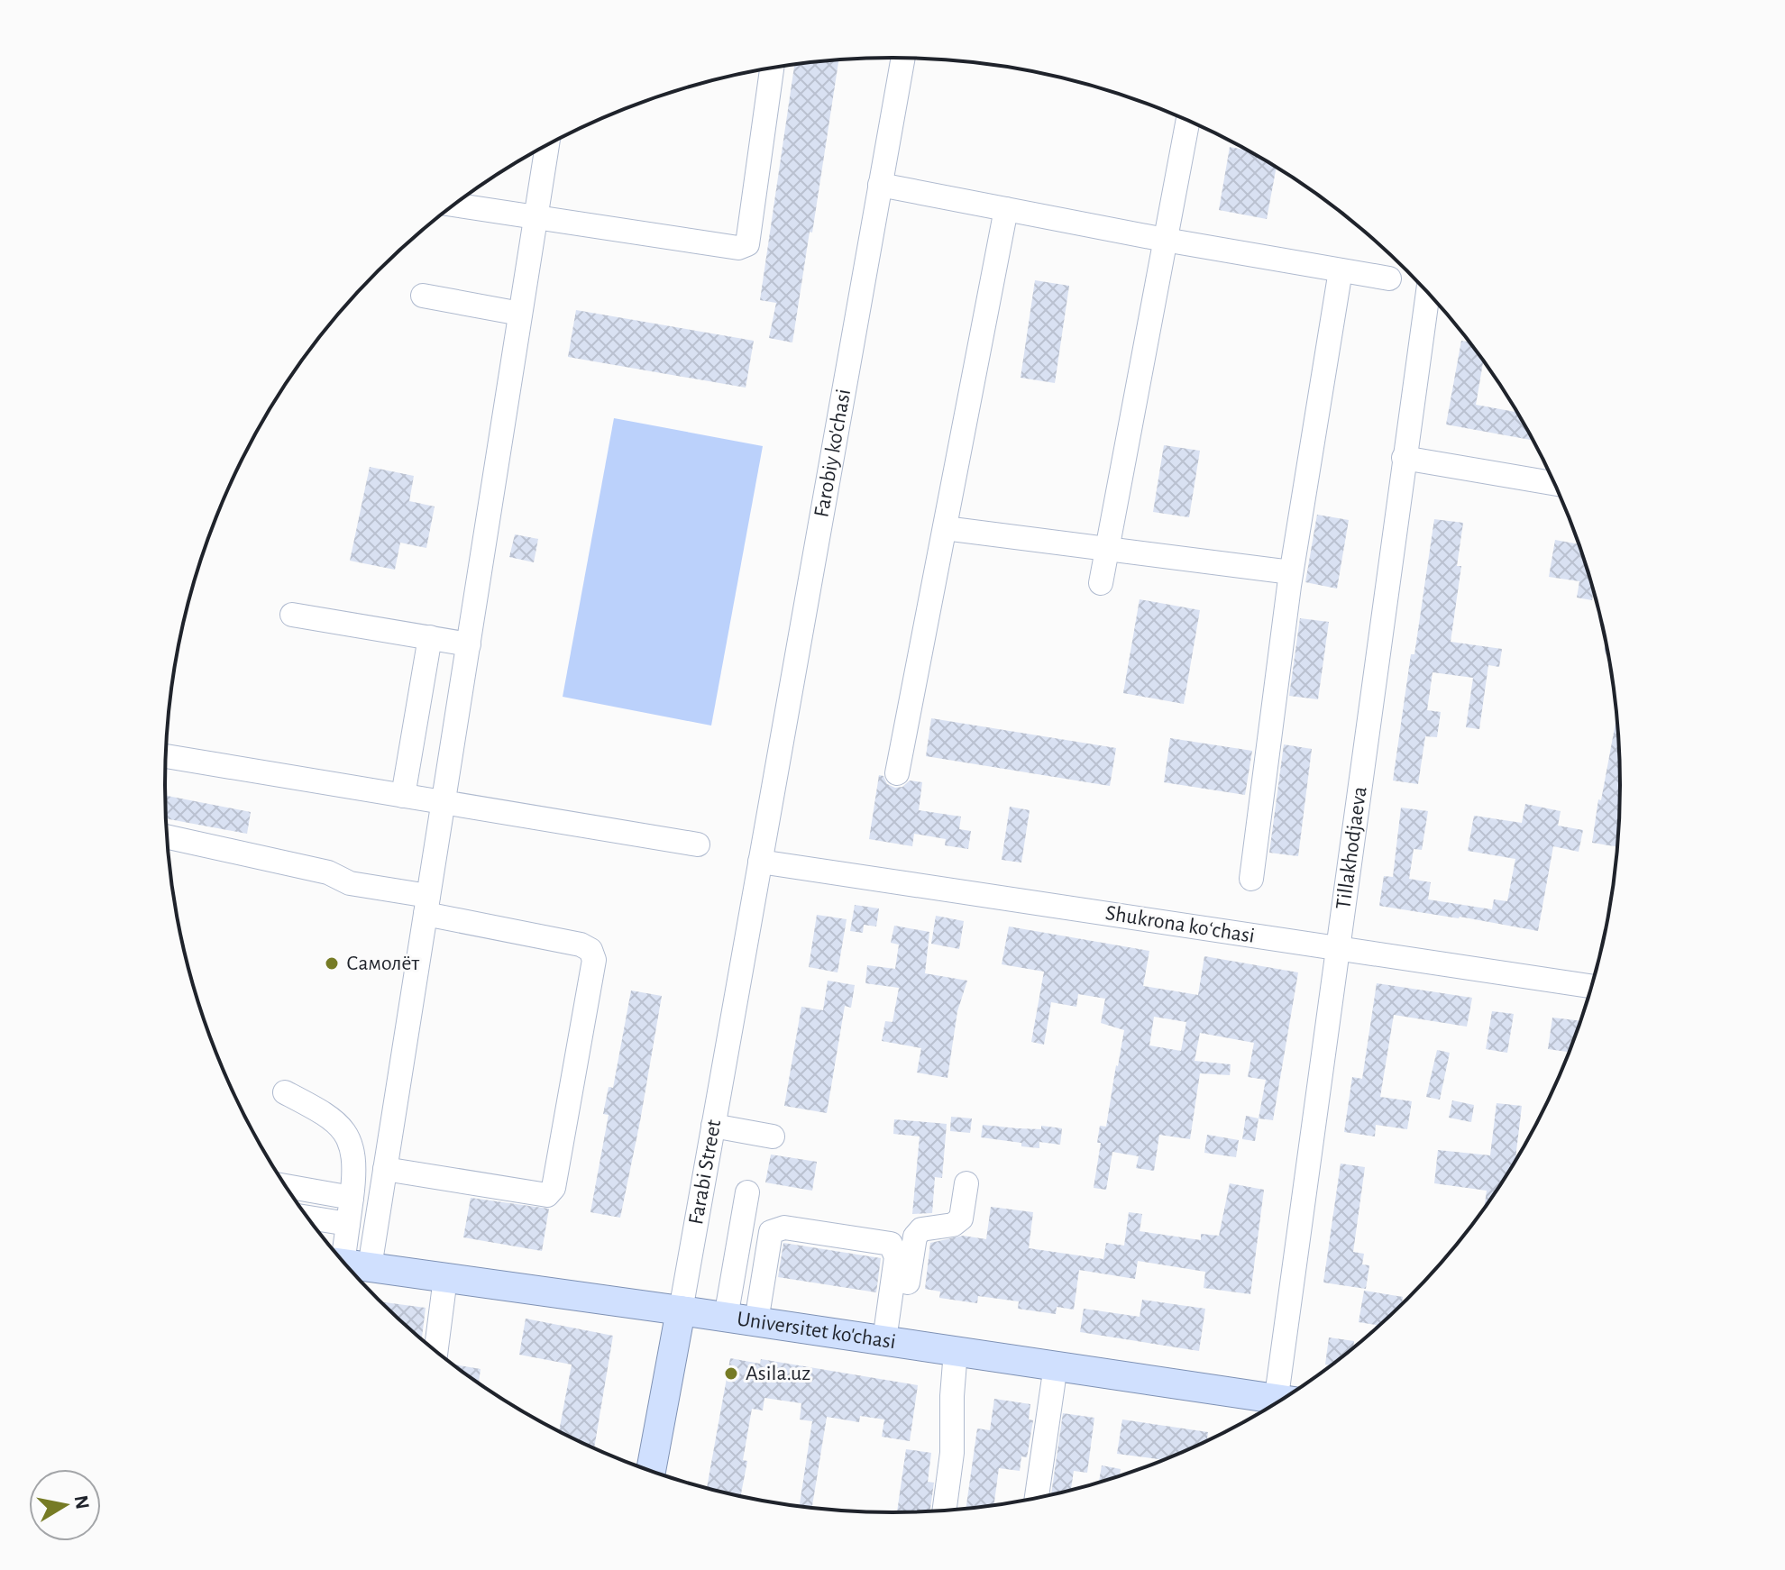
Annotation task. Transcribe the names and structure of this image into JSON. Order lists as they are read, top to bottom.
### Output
{
  "streets": {
    "main road": ["Farabi Street", "Universitet ko'chasi"],
    "street": ["Farobiy ko'chasi", "Tillakhodjaeva", "Shukrona koʻchasi"]
  },
  "crossings": [
    ["Farobiy ko'chasi", "Shukrona koʻchasi"],
    ["Farobiy ko'chasi", "Farabi Street"],
    ["Tillakhodjaeva", "Shukrona koʻchasi"],
    ["Shukrona koʻchasi", "Farabi Street"],
    ["Farabi Street", "Universitet ko'chasi"]
  ],
  "places": ["Самолёт", "Asila.uz"],
  "north": "right"
}
